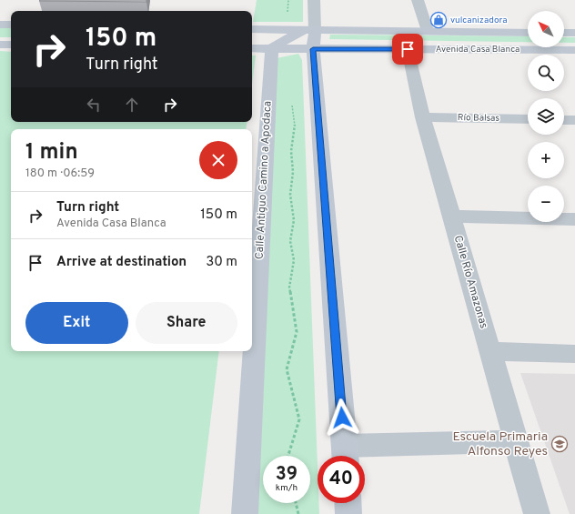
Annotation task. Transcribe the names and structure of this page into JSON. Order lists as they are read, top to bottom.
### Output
{
  "streets": {
    "street": [
      "Avenida Casa Blanca",
      "Río Balsas",
      "Calle Antiguo Camino a Apodaca",
      "Calle Río Amazonas"
    ]
  },
  "crossings": [
    ["Avenida Casa Blanca", "Calle Antiguo Camino a Apodaca"],
    ["Avenida Casa Blanca", "Calle Río Amazonas"],
    ["Río Balsas", "Calle Río Amazonas"]
  ],
  "places": {
    "shop": ["vulcanizadora"],
    "school or university": ["Escuela Primaria Alfonso Reyes"]
  },
  "north": "top left",
  "page": {
    "map_buttons": ["+", "−"],
    "turn": ["150 m", "Turn right"],
    "heading": ["1 min", "180 m · 06:59"],
    "list": [
      {
        "name": "Turn right",
        "note": "Avenida Casa Blanca",
        "value": "150 m"
      },
      {
        "name": "Arrive at destination",
        "value": "30 m"
      }
    ],
    "buttons": ["Exit", "Share"],
    "speed": "39 km/h",
    "limit": "40"
  }
}
